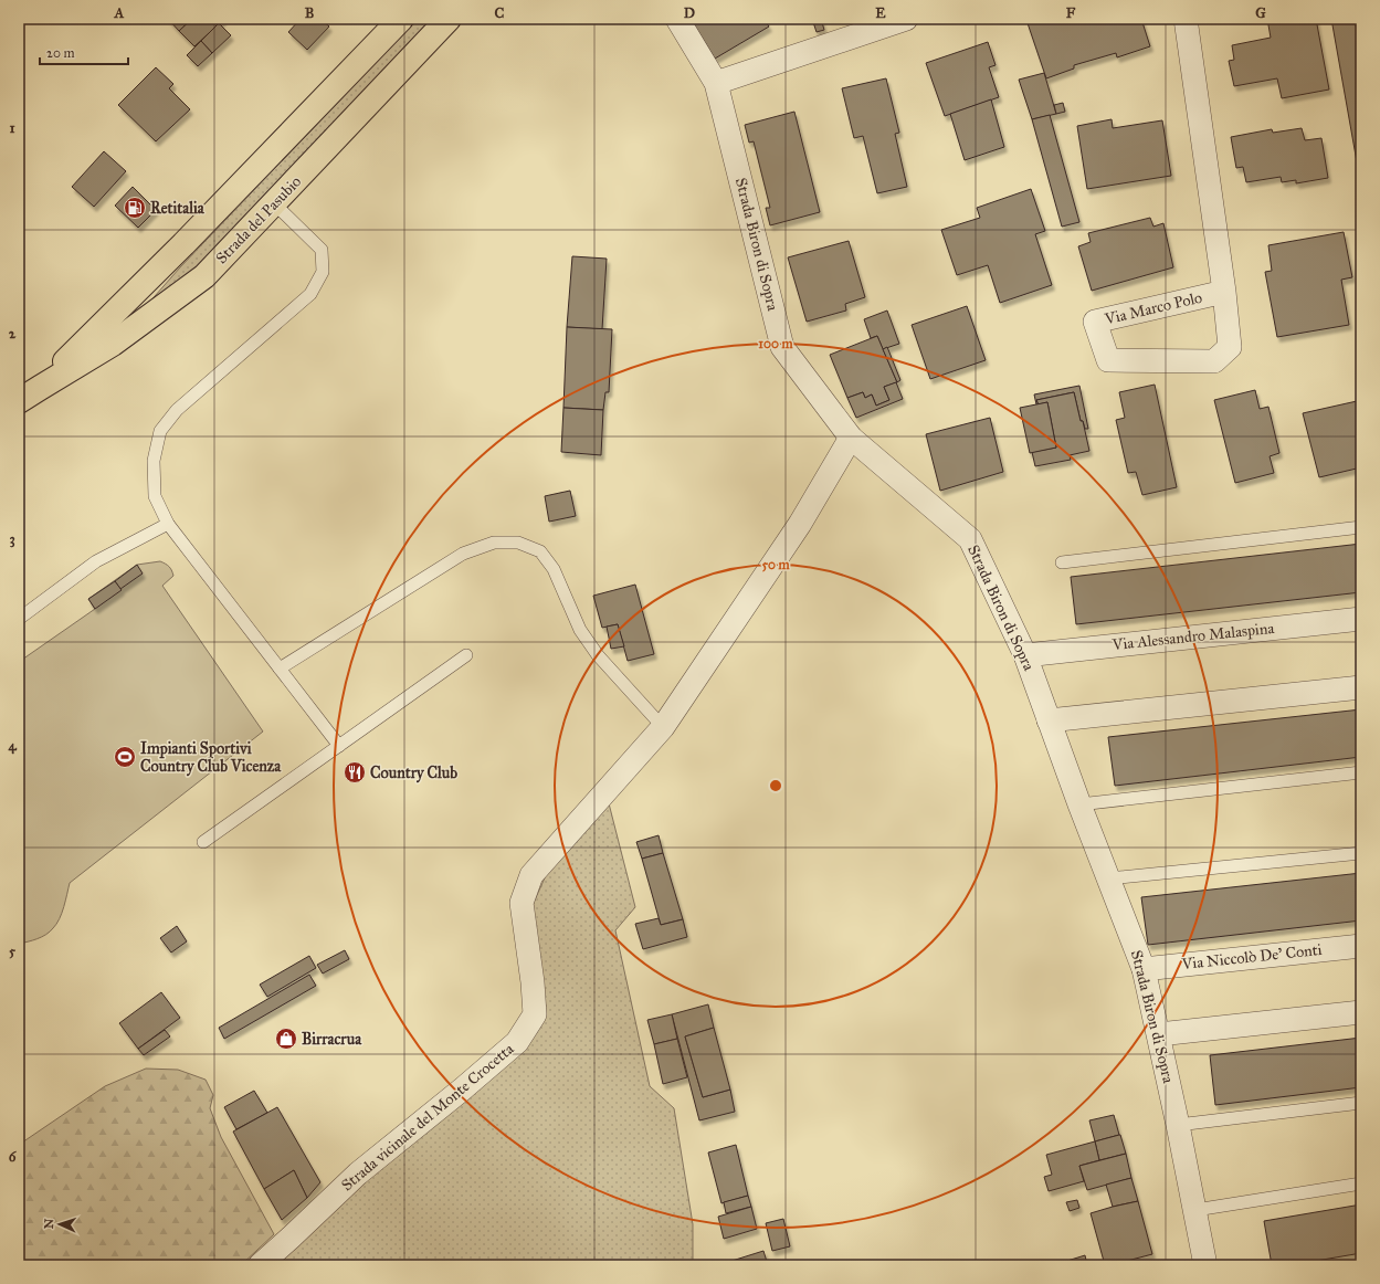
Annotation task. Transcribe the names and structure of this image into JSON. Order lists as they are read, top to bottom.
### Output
{
  "streets": {
    "main road": ["Strada del Pasubio"],
    "street": [
      "Strada Biron di Sopra",
      "Via Marco Polo",
      "Via Alessandro Malaspina",
      "Via Niccolò De' Conti",
      "Strada vicinale del Monte Crocetta"
    ]
  },
  "crossings": [
    ["Strada Biron di Sopra", "Via Alessandro Malaspina"],
    ["Strada Biron di Sopra", "Via Niccolò De' Conti"],
    ["Strada Biron di Sopra", "Strada vicinale del Monte Crocetta"]
  ],
  "places": {
    "fuel station": ["Retitalia"],
    "sports": ["Impianti Sportivi Country Club Vicenza"],
    "restaurant": ["Country Club"],
    "shop": ["Birracrua"]
  },
  "scale_bar": "20 m",
  "north": "left",
  "grid": {
    "columns": [
      "A",
      "B",
      "C",
      "D",
      "E",
      "F",
      "G"
    ],
    "rows": [
      "1",
      "2",
      "3",
      "4",
      "5",
      "6"
    ]
  },
  "rings": ["100 m", "50 m"]
}
